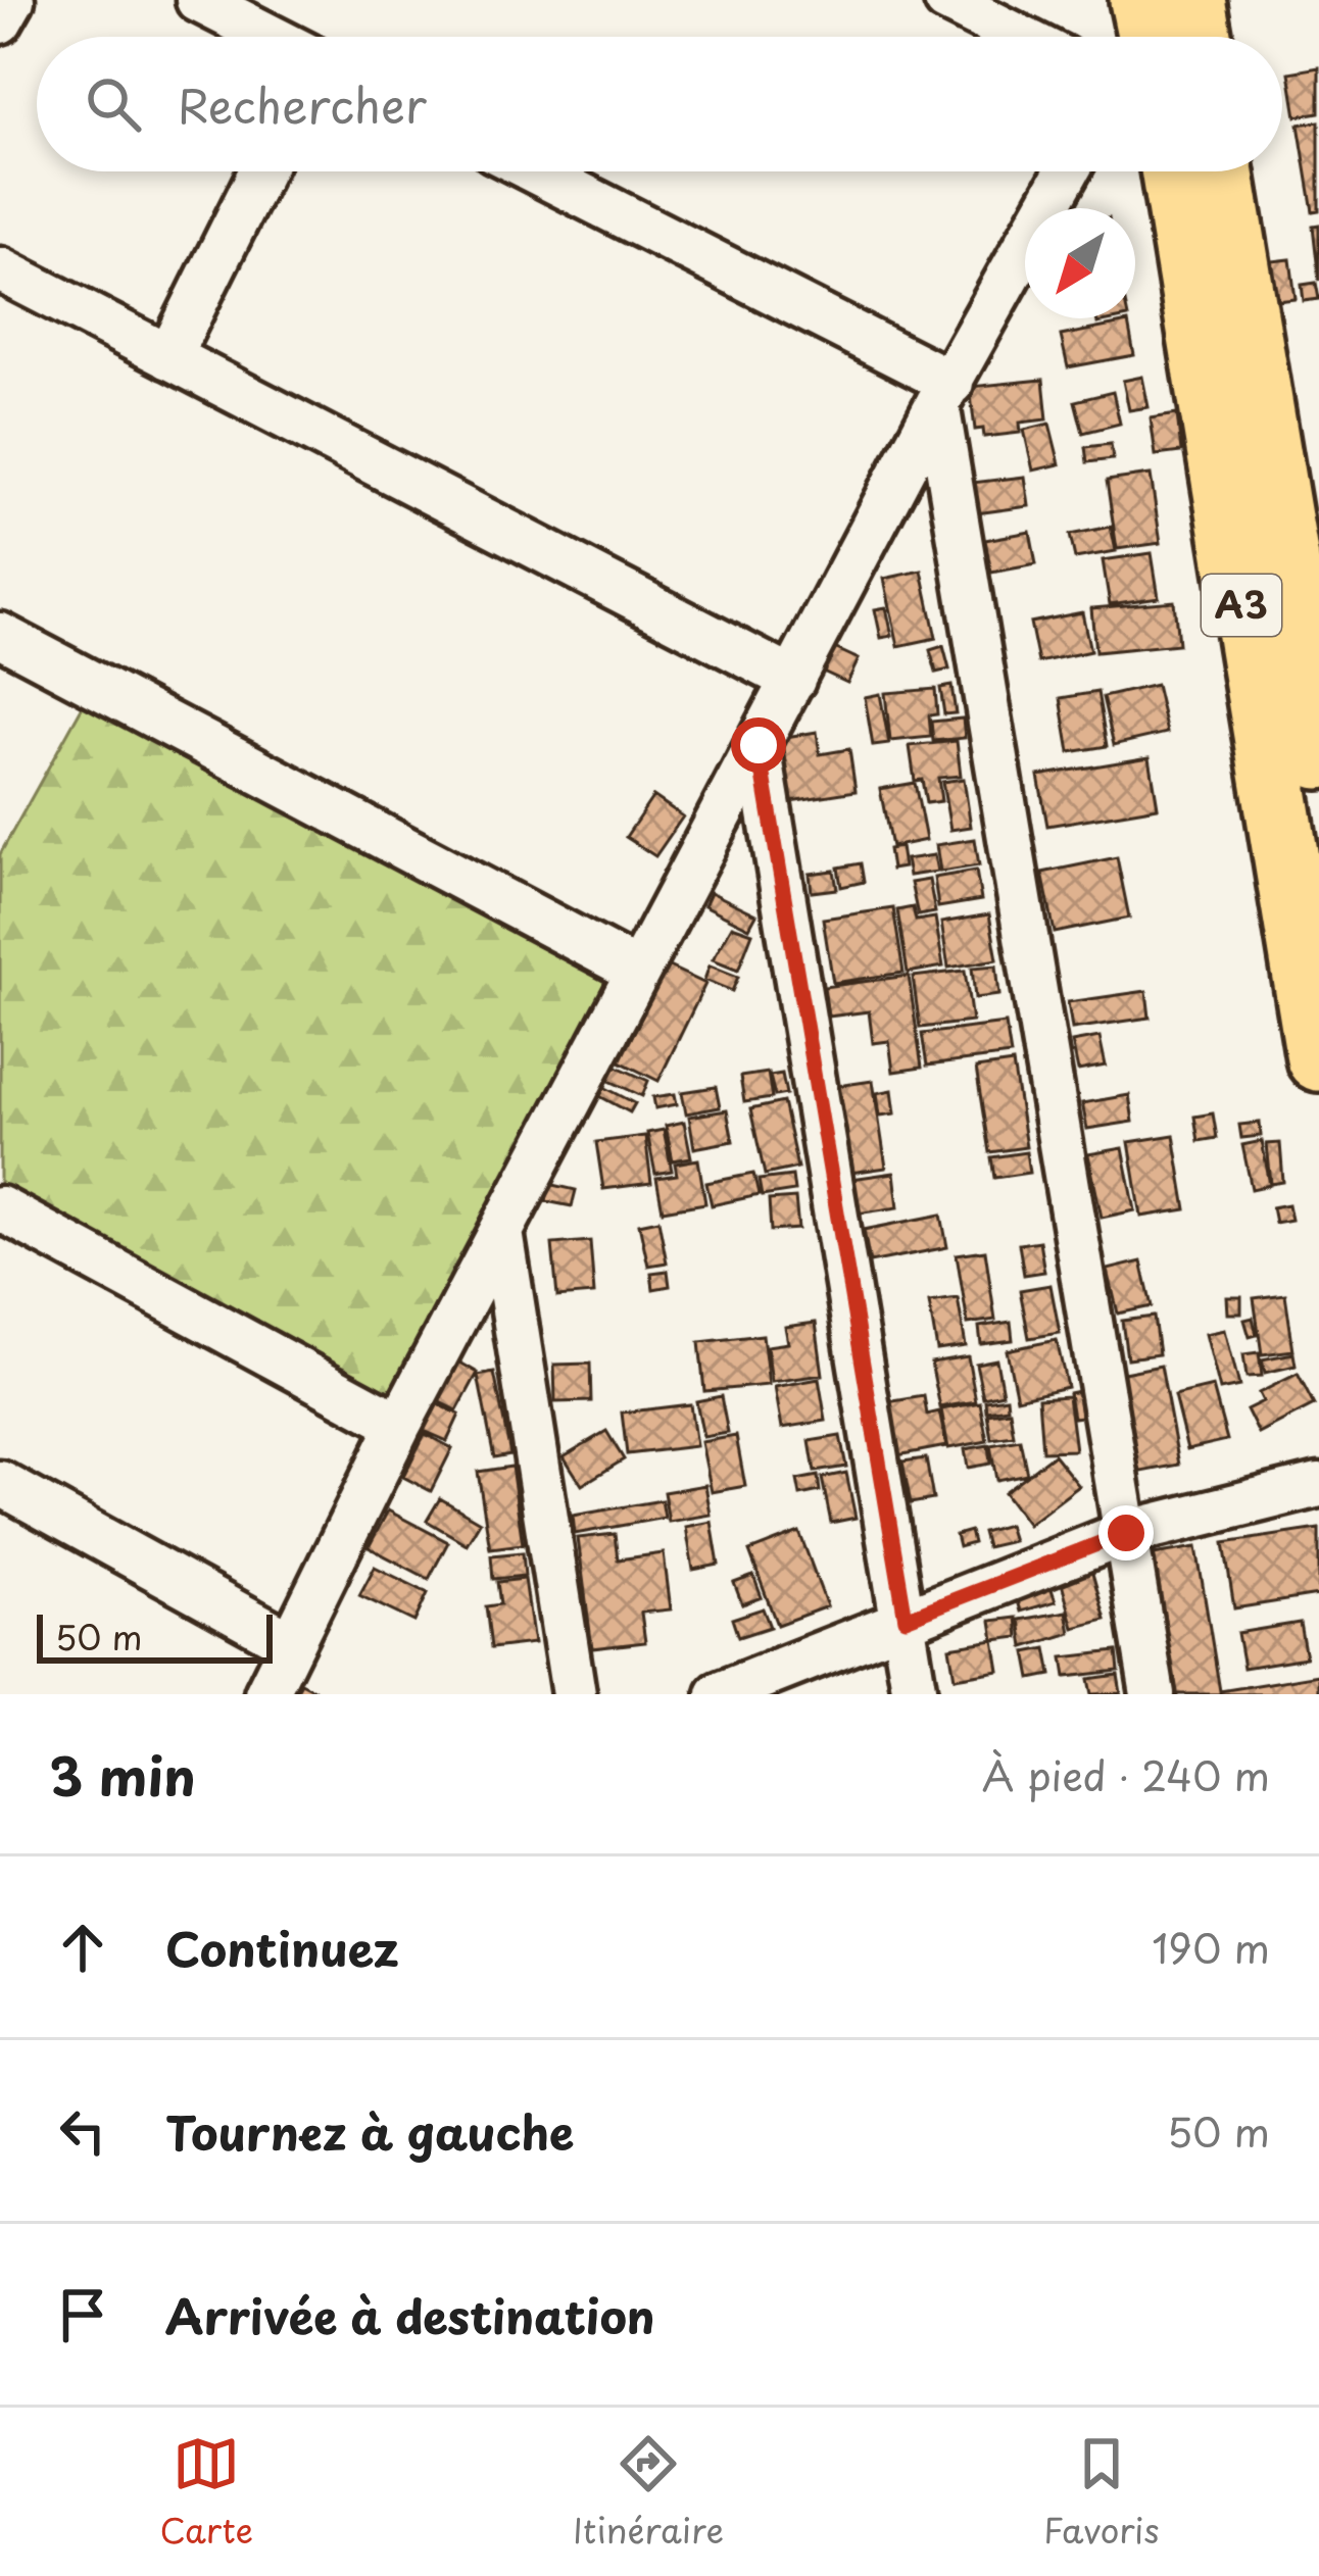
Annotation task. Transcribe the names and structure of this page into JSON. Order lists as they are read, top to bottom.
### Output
{
  "streets": {
    "highway": ["A3"]
  },
  "scale_bar": "50 m",
  "north": "bottom left",
  "page": {
    "search": "Rechercher",
    "scale": "50 m",
    "heading": ["3 min", "À pied · 240 m"],
    "list": [
      ["Continuez", "190 m"],
      ["Tournez à gauche", "50 m"],
      "Arrivée à destination"
    ],
    "nav": ["Carte", "Itinéraire", "Favoris"]
  }
}
